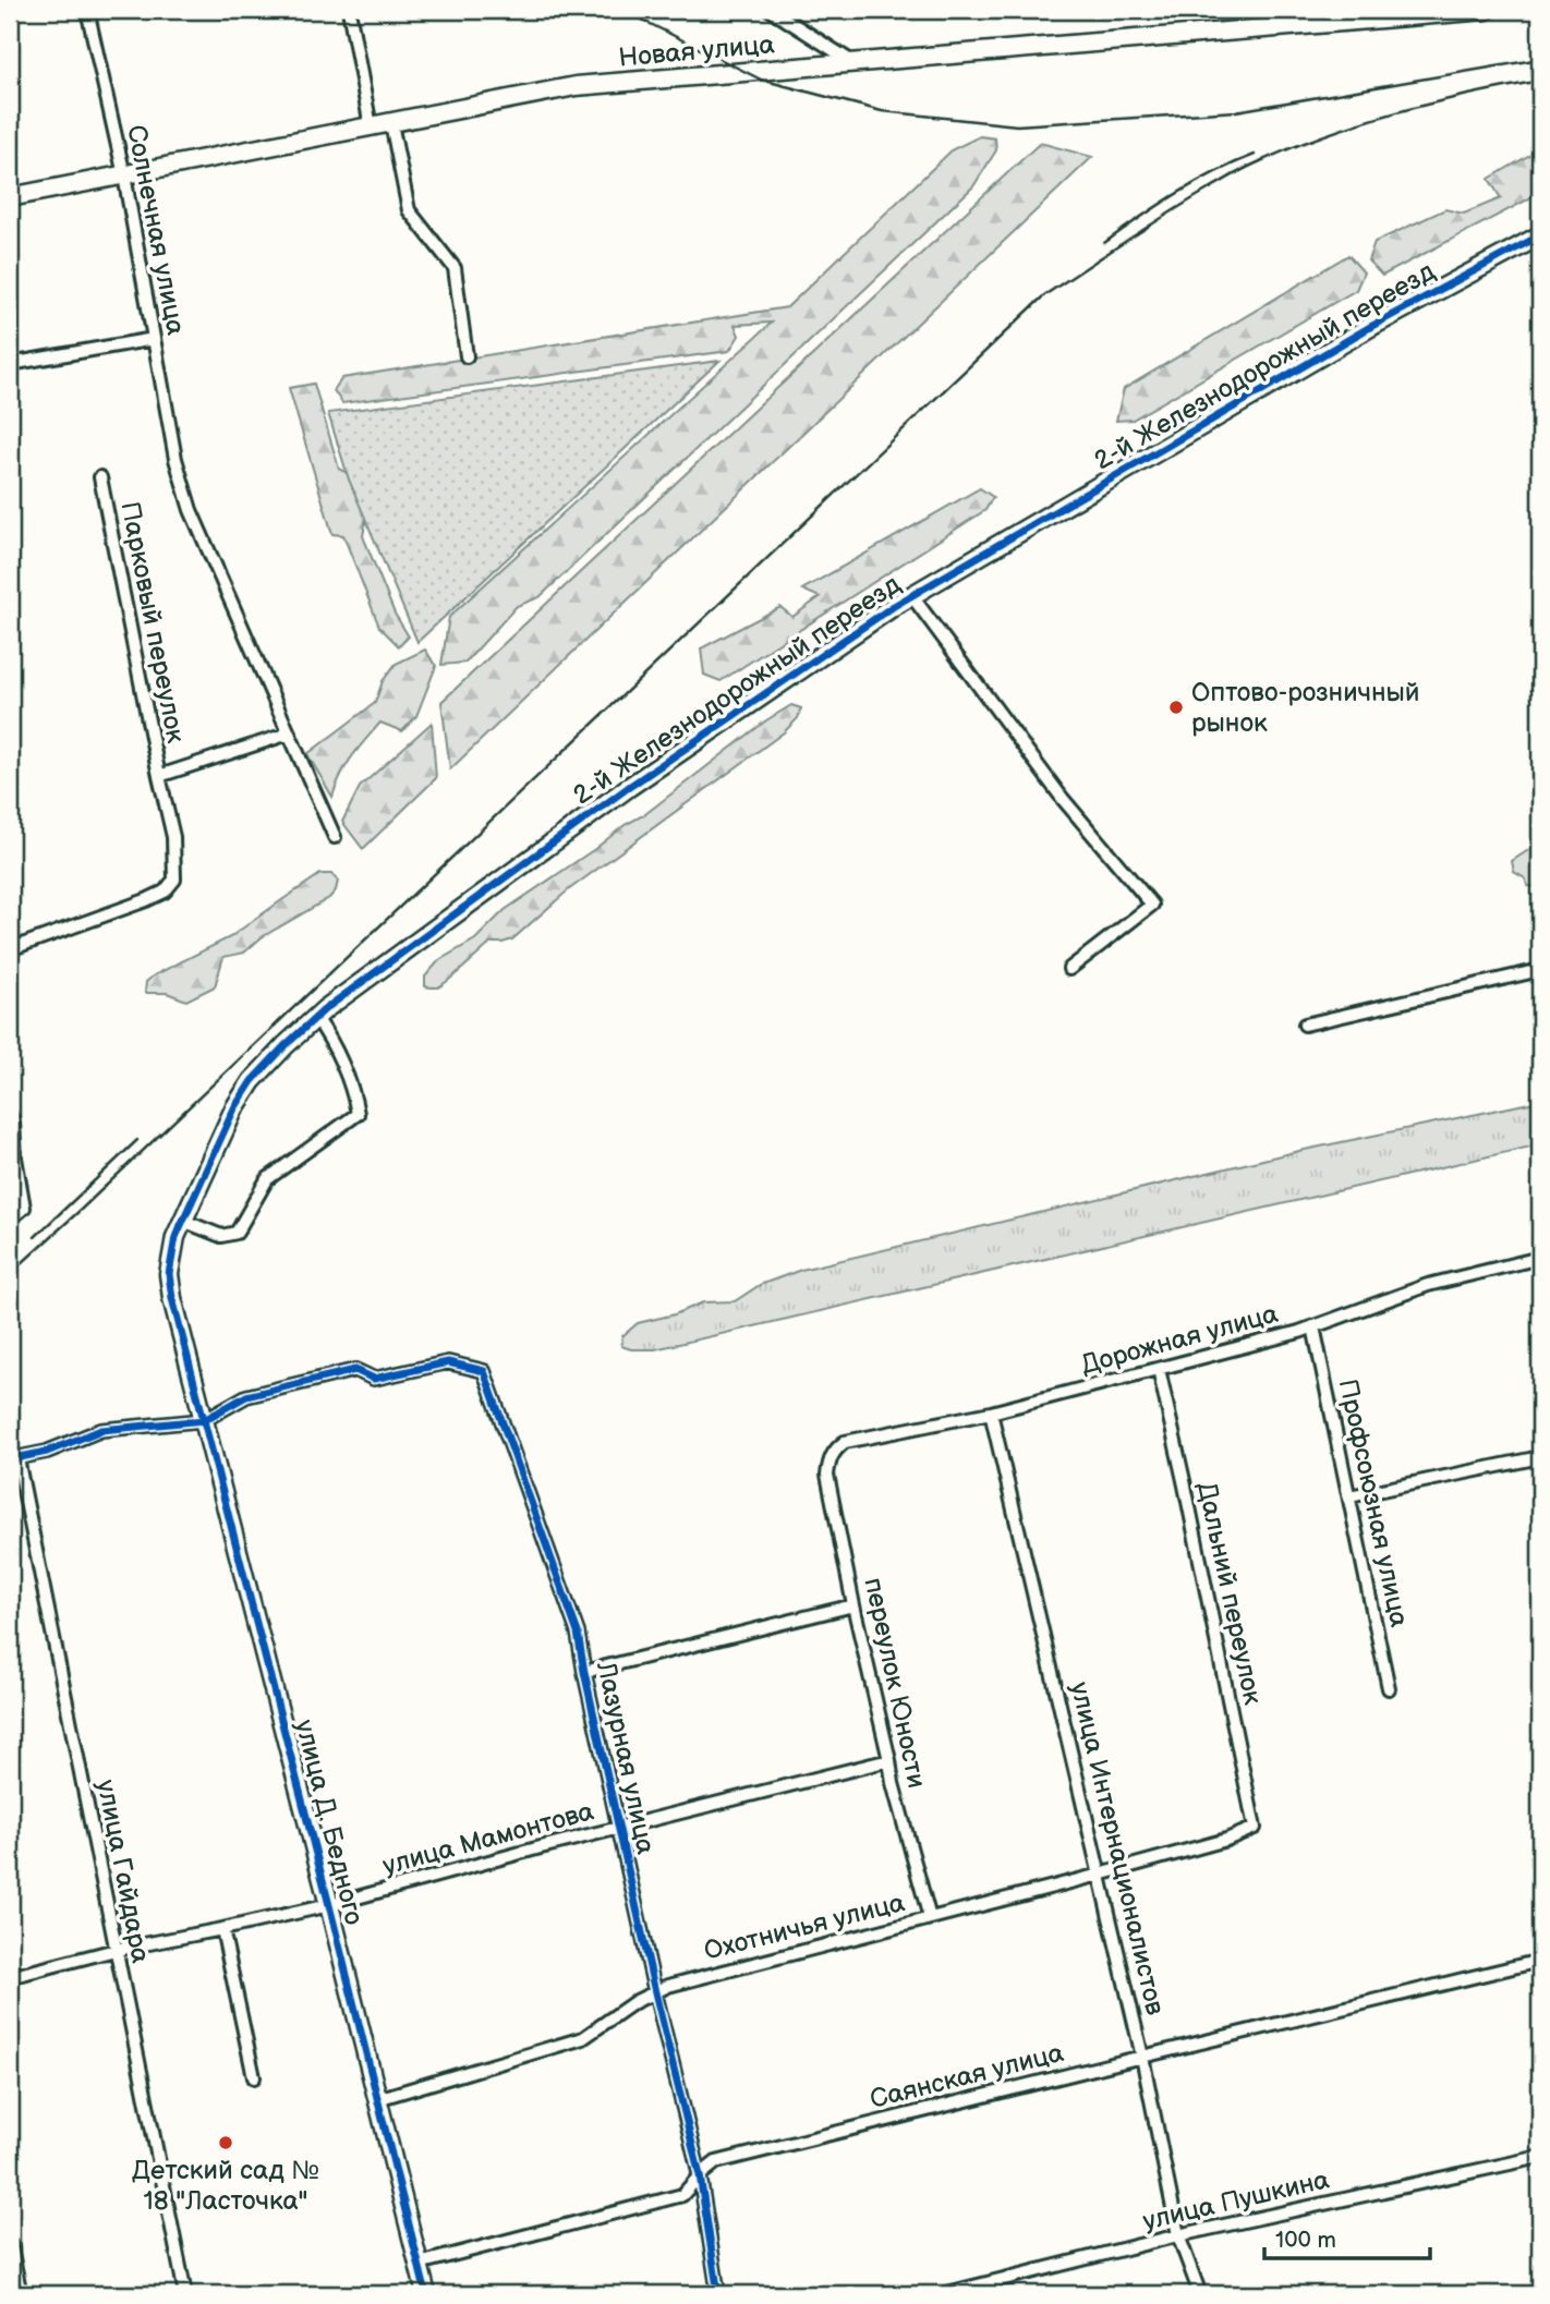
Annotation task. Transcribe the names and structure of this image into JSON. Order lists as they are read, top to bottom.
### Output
{
  "streets": {
    "street": [
      "Новая улица",
      "Солнечная улица",
      "2-й Железнодорожный переезд",
      "Парковый переулок",
      "Дорожная улица",
      "Профсоюзная улица",
      "Дальний переулок",
      "переулок Юности",
      "Лазурная улица",
      "улица Д. Бедного",
      "улица Мамонтова",
      "улица Интернационалистов",
      "улица Гайдара",
      "Охотничья улица",
      "Саянская улица",
      "улица Пушкина"
    ]
  },
  "crossings": [
    ["Новая улица", "Солнечная улица"],
    ["Солнечная улица", "Парковый переулок"],
    ["2-й Железнодорожный переезд", "улица Д. Бедного"],
    ["Дорожная улица", "Профсоюзная улица"],
    ["Дорожная улица", "Дальний переулок"],
    ["Дорожная улица", "переулок Юности"],
    ["Дорожная улица", "улица Интернационалистов"],
    ["Дальний переулок", "Охотничья улица"],
    ["переулок Юности", "улица Мамонтова"],
    ["переулок Юности", "Охотничья улица"],
    ["Лазурная улица", "улица Д. Бедного"],
    ["Лазурная улица", "улица Мамонтова"],
    ["Лазурная улица", "Охотничья улица"],
    ["Лазурная улица", "Саянская улица"],
    ["улица Д. Бедного", "улица Мамонтова"],
    ["улица Д. Бедного", "Охотничья улица"],
    ["улица Д. Бедного", "Саянская улица"],
    ["улица Мамонтова", "улица Гайдара"],
    ["улица Интернационалистов", "Охотничья улица"],
    ["улица Интернационалистов", "Саянская улица"],
    ["улица Интернационалистов", "улица Пушкина"]
  ],
  "places": ["Оптово-розничный рынок", "Детский сад № 18 \"Ласточка\""],
  "scale_bar": "100 m"
}
